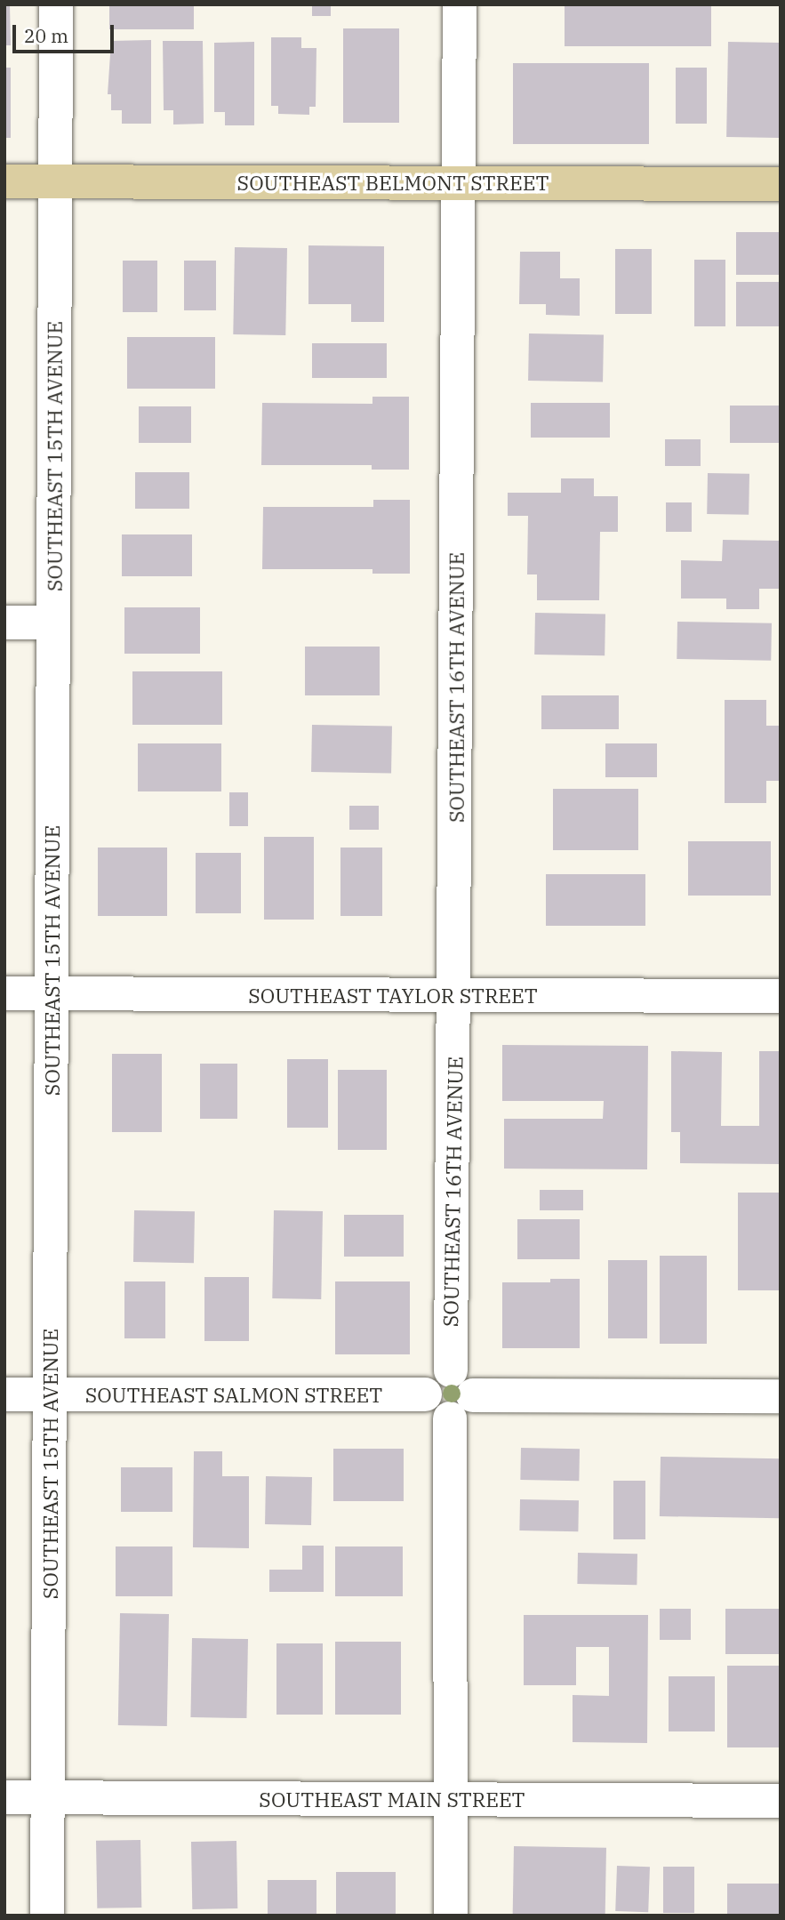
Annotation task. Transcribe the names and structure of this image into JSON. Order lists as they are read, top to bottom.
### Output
{
  "streets": {
    "main road": ["SOUTHEAST BELMONT STREET"],
    "street": [
      "SOUTHEAST 15TH AVENUE",
      "SOUTHEAST 16TH AVENUE",
      "SOUTHEAST TAYLOR STREET",
      "SOUTHEAST SALMON STREET",
      "SOUTHEAST MAIN STREET"
    ]
  },
  "crossings": [
    ["SOUTHEAST BELMONT STREET", "SOUTHEAST 15TH AVENUE"],
    ["SOUTHEAST BELMONT STREET", "SOUTHEAST 16TH AVENUE"],
    ["SOUTHEAST 15TH AVENUE", "SOUTHEAST TAYLOR STREET"],
    ["SOUTHEAST 15TH AVENUE", "SOUTHEAST SALMON STREET"],
    ["SOUTHEAST 15TH AVENUE", "SOUTHEAST MAIN STREET"],
    ["SOUTHEAST 16TH AVENUE", "SOUTHEAST TAYLOR STREET"],
    ["SOUTHEAST 16TH AVENUE", "SOUTHEAST SALMON STREET"]
  ],
  "scale_bar": "20 m"
}
